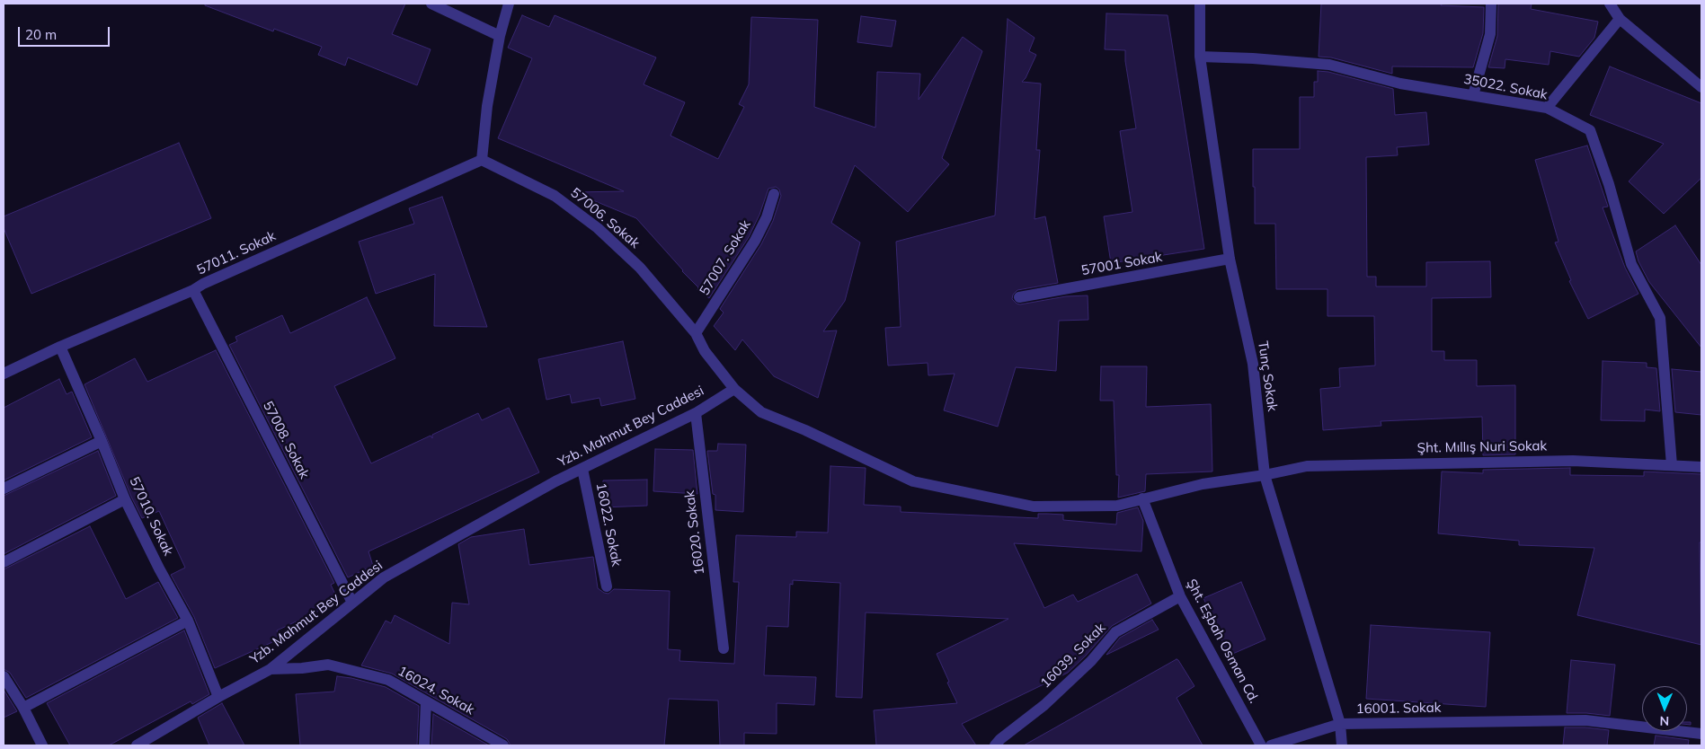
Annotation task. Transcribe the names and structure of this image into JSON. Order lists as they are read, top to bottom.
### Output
{
  "streets": {
    "street": [
      "35022. Sokak",
      "57006. Sokak",
      "57011. Sokak",
      "57007. Sokak",
      "57001 Sokak",
      "Tunç Sokak",
      "Yzb. Mahmut Bey Caddesi",
      "57008. Sokak",
      "Şht. Mıllış Nuri Sokak",
      "57010. Sokak",
      "16022. Sokak",
      "16020. Sokak",
      "Şht. Eşbah Osman Cd.",
      "16039. Sokak",
      "16024. Sokak",
      "16001. Sokak"
    ]
  },
  "crossings": [
    ["35022. Sokak", "Tunç Sokak"],
    ["35022. Sokak", "Şht. Mıllış Nuri Sokak"],
    ["57006. Sokak", "57011. Sokak"],
    ["57006. Sokak", "57007. Sokak"],
    ["57006. Sokak", "Yzb. Mahmut Bey Caddesi"],
    ["57011. Sokak", "57008. Sokak"],
    ["57011. Sokak", "57010. Sokak"],
    ["57001 Sokak", "Tunç Sokak"],
    ["Tunç Sokak", "Şht. Mıllış Nuri Sokak"],
    ["Tunç Sokak", "16001. Sokak"],
    ["Yzb. Mahmut Bey Caddesi", "57008. Sokak"],
    ["Yzb. Mahmut Bey Caddesi", "57010. Sokak"],
    ["Yzb. Mahmut Bey Caddesi", "16022. Sokak"],
    ["Yzb. Mahmut Bey Caddesi", "16020. Sokak"],
    ["Yzb. Mahmut Bey Caddesi", "16024. Sokak"],
    ["Şht. Eşbah Osman Cd.", "16039. Sokak"]
  ],
  "scale_bar": "20 m",
  "north": "bottom"
}
